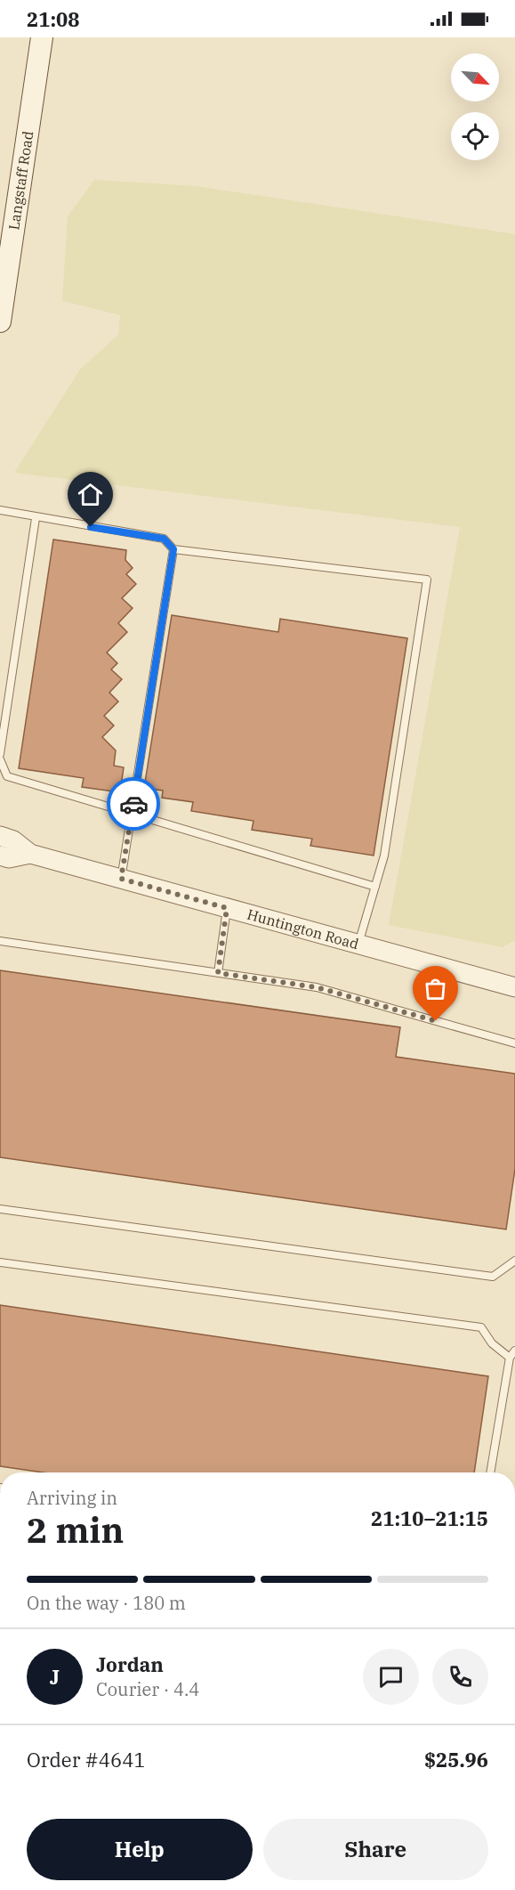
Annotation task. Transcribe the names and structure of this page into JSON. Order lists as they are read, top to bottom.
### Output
{
  "streets": {
    "main road": ["Langstaff Road"],
    "street": ["Huntington Road"]
  },
  "north": "bottom right",
  "page": {
    "status": "21:08",
    "heading": ["2 min", "Arriving in", "21:10–21:15"],
    "panel": [
      "Jordan",
      "Courier · 4.4",
      "Order #4641",
      "$25.96"
    ],
    "bar": "On the way · 180 m",
    "round": "J",
    "buttons": ["Help", "Share"]
  }
}
